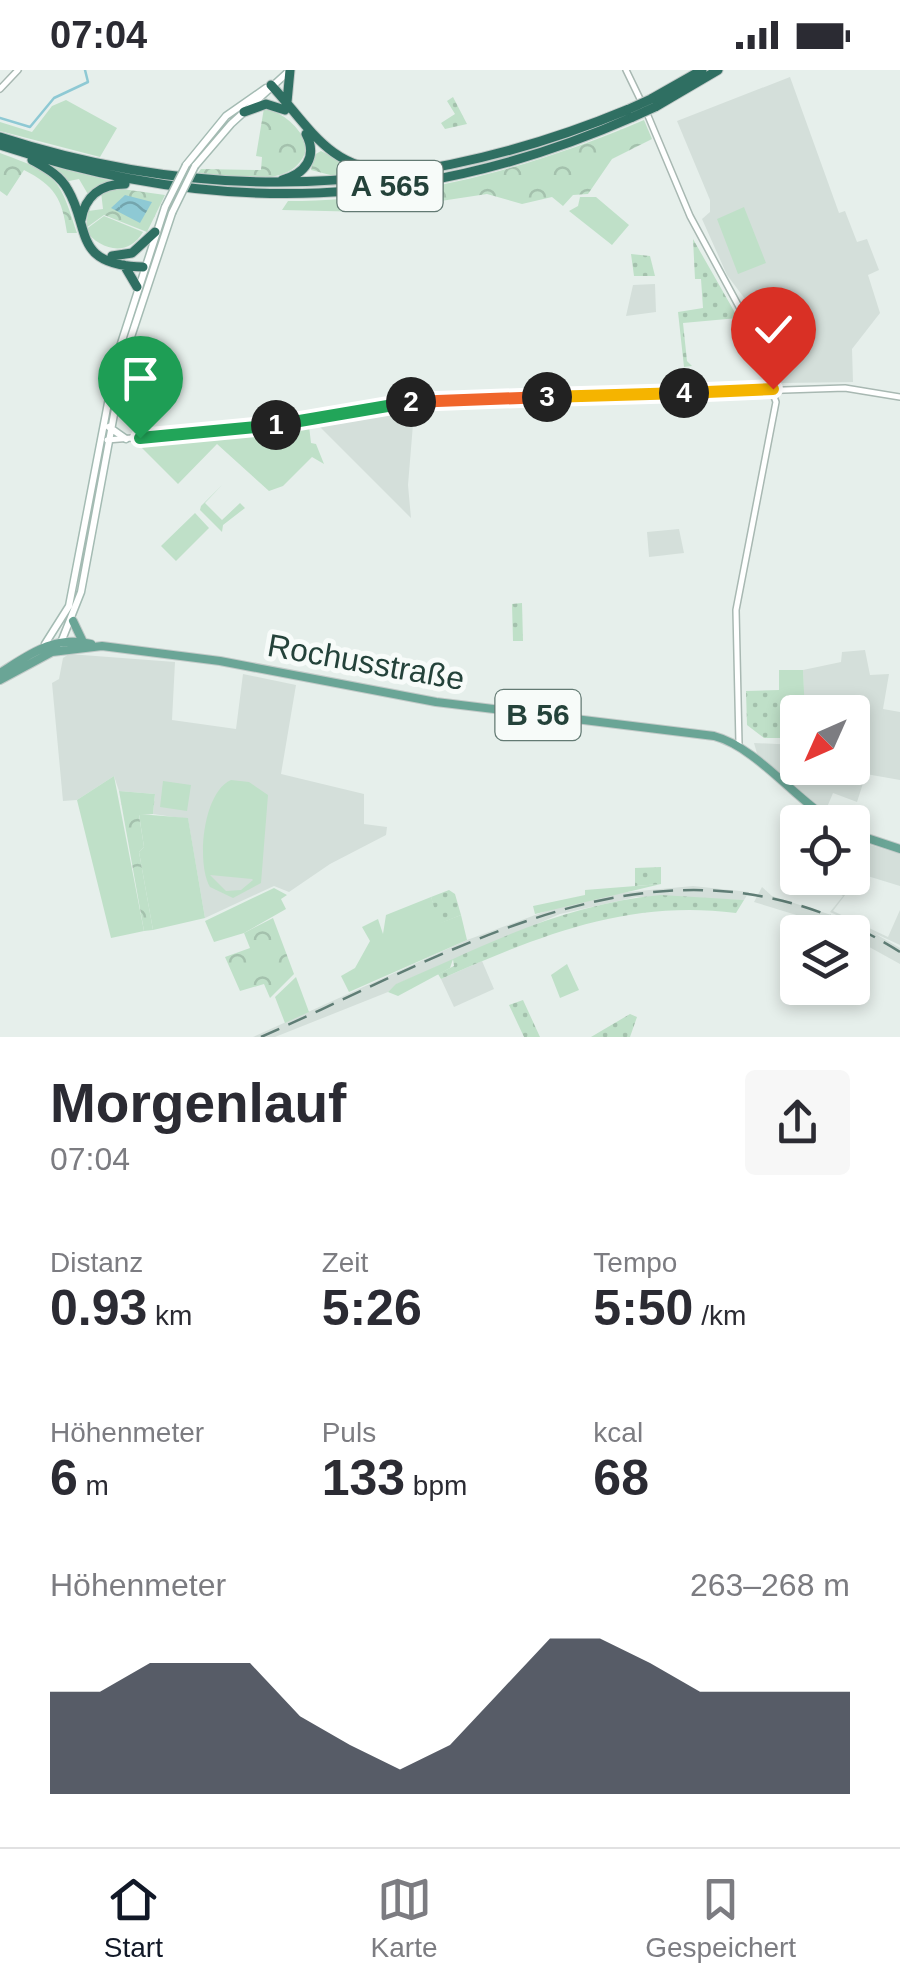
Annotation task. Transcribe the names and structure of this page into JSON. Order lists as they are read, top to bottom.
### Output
{
  "streets": {
    "highway": ["A 565"],
    "main road": ["Rochusstraße", "B 56"]
  },
  "crossings": [
    ["Rochusstraße", "B 56"]
  ],
  "north": "bottom left",
  "page": {
    "status": "07:04",
    "pins": [
      "4",
      "3",
      "2",
      "1"
    ],
    "heading": ["Morgenlauf", "07:04"],
    "stats": [
      ["Distanz", "0.93 km"],
      ["Zeit", "5:26"],
      ["Tempo", "5:50 /km"],
      ["Höhenmeter", "6 m"],
      ["Puls", "133 bpm"],
      ["kcal", "68"]
    ],
    "chart": ["Höhenmeter", "263–268 m"],
    "tabs": ["Start", "Karte", "Gespeichert"]
  }
}
